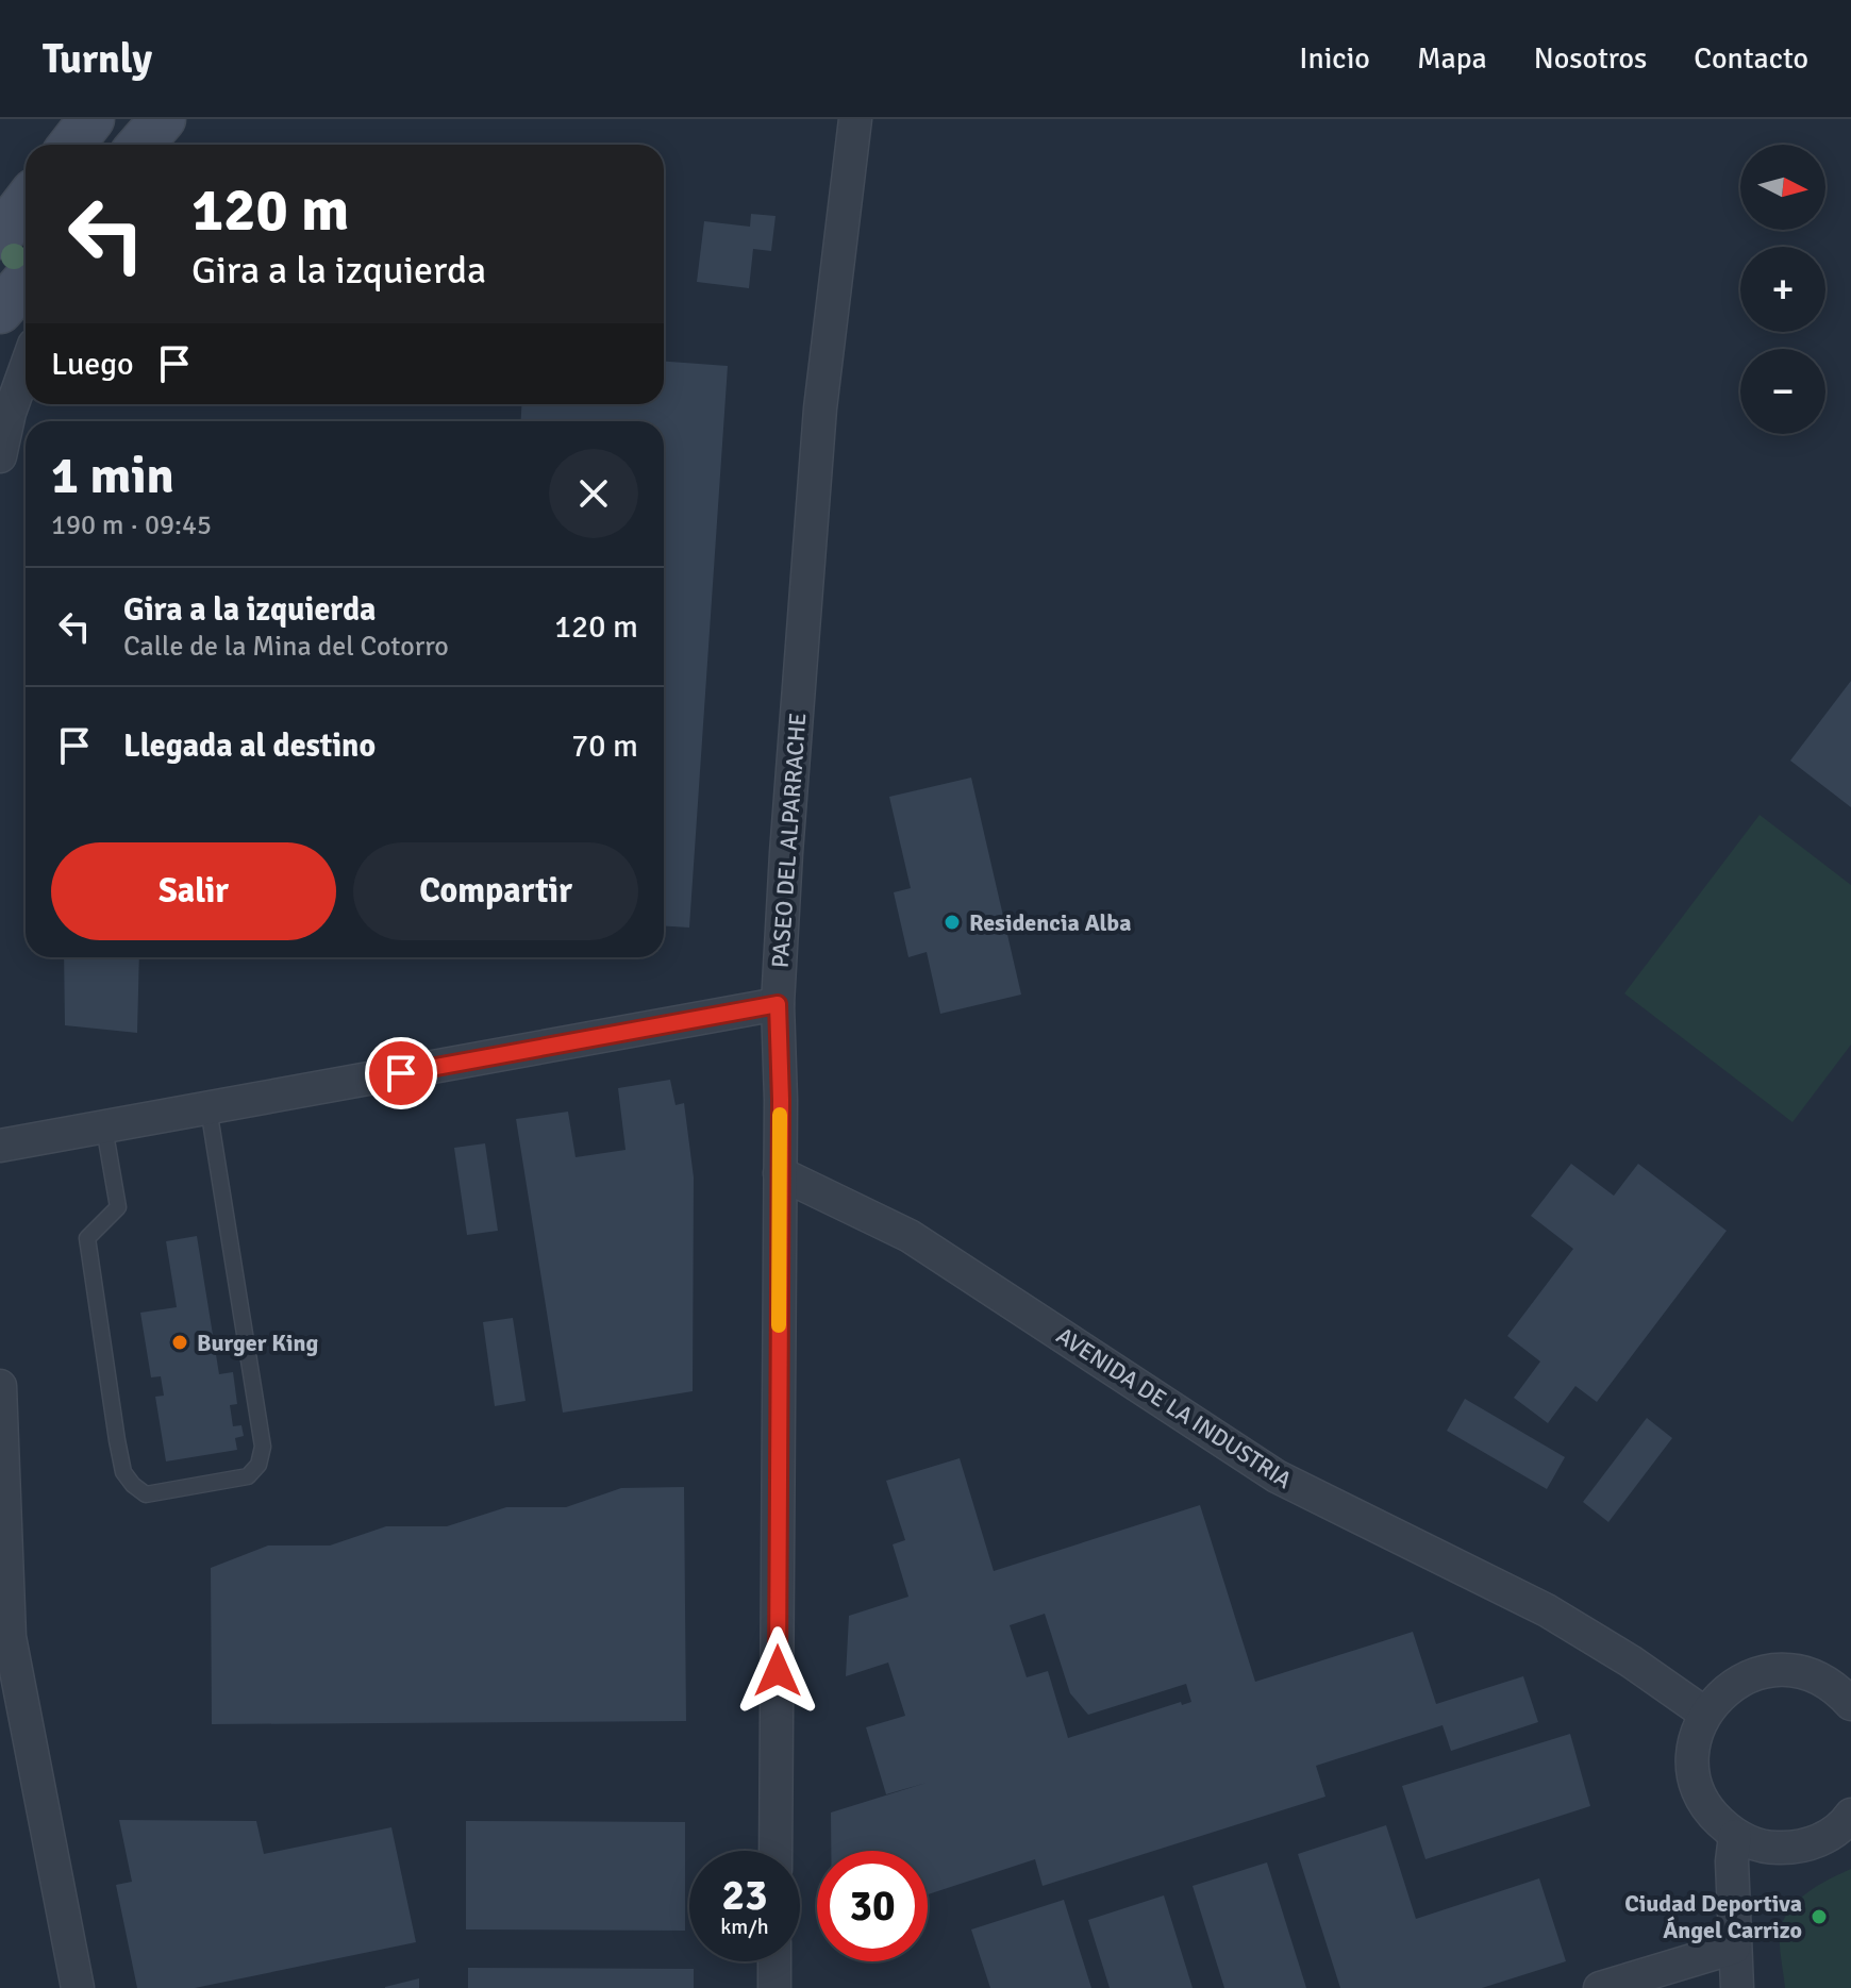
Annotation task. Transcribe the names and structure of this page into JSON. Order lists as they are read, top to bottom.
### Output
{
  "streets": {
    "street": ["PASEO DEL ALPARRACHE", "AVENIDA DE LA INDUSTRIA"]
  },
  "crossings": [
    ["PASEO DEL ALPARRACHE", "AVENIDA DE LA INDUSTRIA"]
  ],
  "places": ["Residencia Alba", "Burger King", "Ciudad Deportiva Ángel Carrizo"],
  "north": "right",
  "page": {
    "header": "Turnly",
    "nav": [
      "Inicio",
      "Mapa",
      "Nosotros",
      "Contacto"
    ],
    "map_buttons": ["+", "−"],
    "turn": ["120 m", "Gira a la izquierda"],
    "then": "Luego",
    "heading": ["1 min", "190 m · 09:45"],
    "list": [
      {
        "name": "Gira a la izquierda",
        "note": "Calle de la Mina del Cotorro",
        "value": "120 m"
      },
      {
        "name": "Llegada al destino",
        "value": "70 m"
      }
    ],
    "buttons": ["Salir", "Compartir"],
    "speed": "23 km/h",
    "limit": "30"
  }
}
